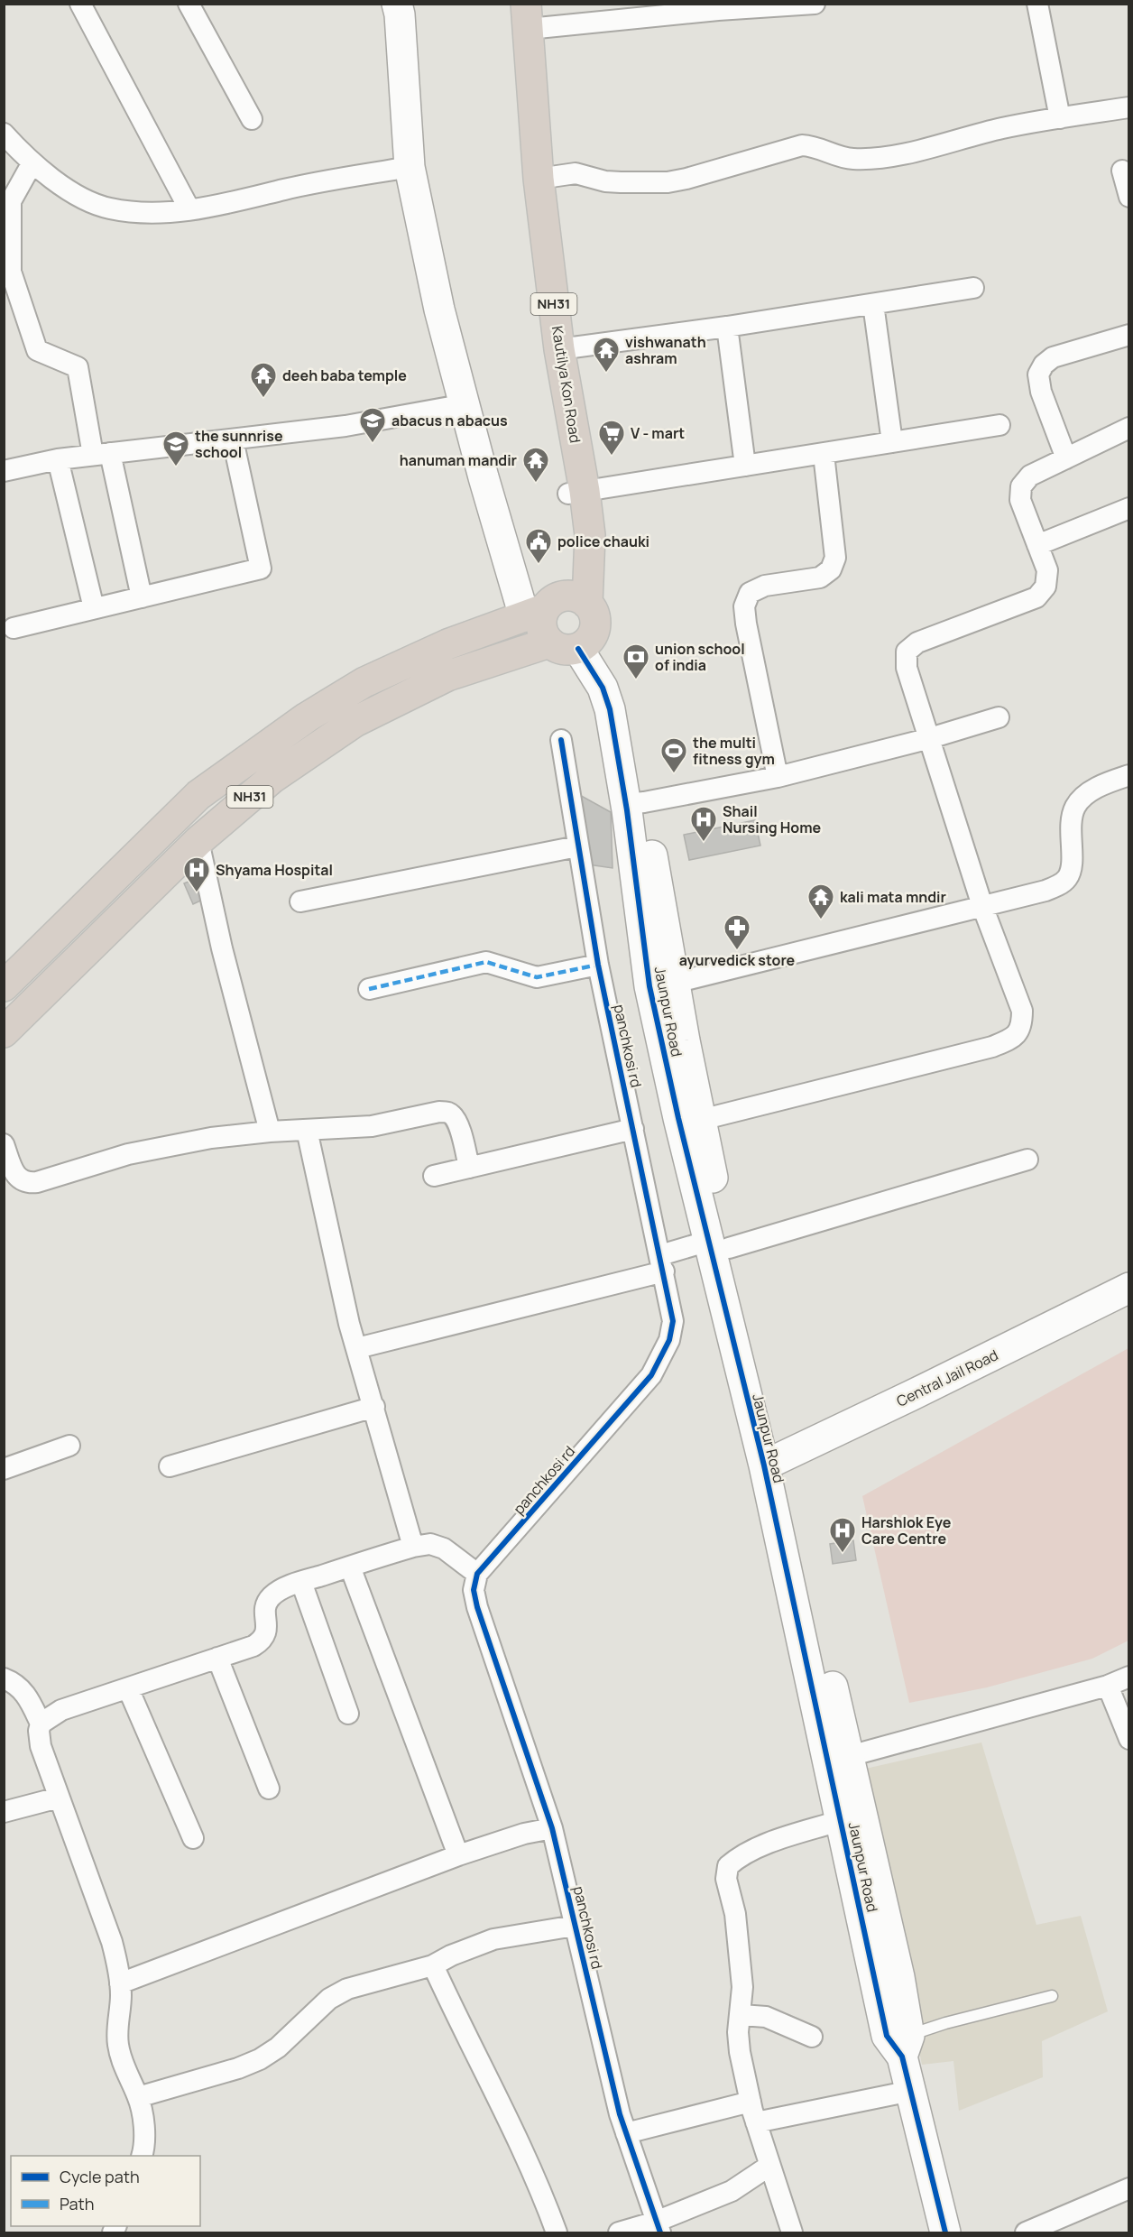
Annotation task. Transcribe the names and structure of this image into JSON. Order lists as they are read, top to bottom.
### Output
{
  "streets": {
    "highway": ["NH31", "Kautilya Kon Road"],
    "street": ["Jaunpur Road", "panchkosi rd", "Central Jail Road"]
  },
  "crossings": [
    ["NH31", "Kautilya Kon Road"],
    ["NH31", "Jaunpur Road"],
    ["Jaunpur Road", "Central Jail Road"]
  ],
  "places": {
    "temple": [
      "vishwanath ashram",
      "deeh baba temple",
      "hanuman mandir",
      "kali mata mndir"
    ],
    "school or university": ["abacus n abacus", "the sunnrise school"],
    "supermarket": ["V - mart"],
    "public building": ["police chauki"],
    "bank": ["union school of india"],
    "sports": ["the multi fitness gym"],
    "hospital": ["Shail Nursing Home", "Shyama Hospital", "Harshlok Eye Care Centre"],
    "pharmacy": ["ayurvedick store"]
  },
  "legend": ["Cycle path", "Path"]
}
